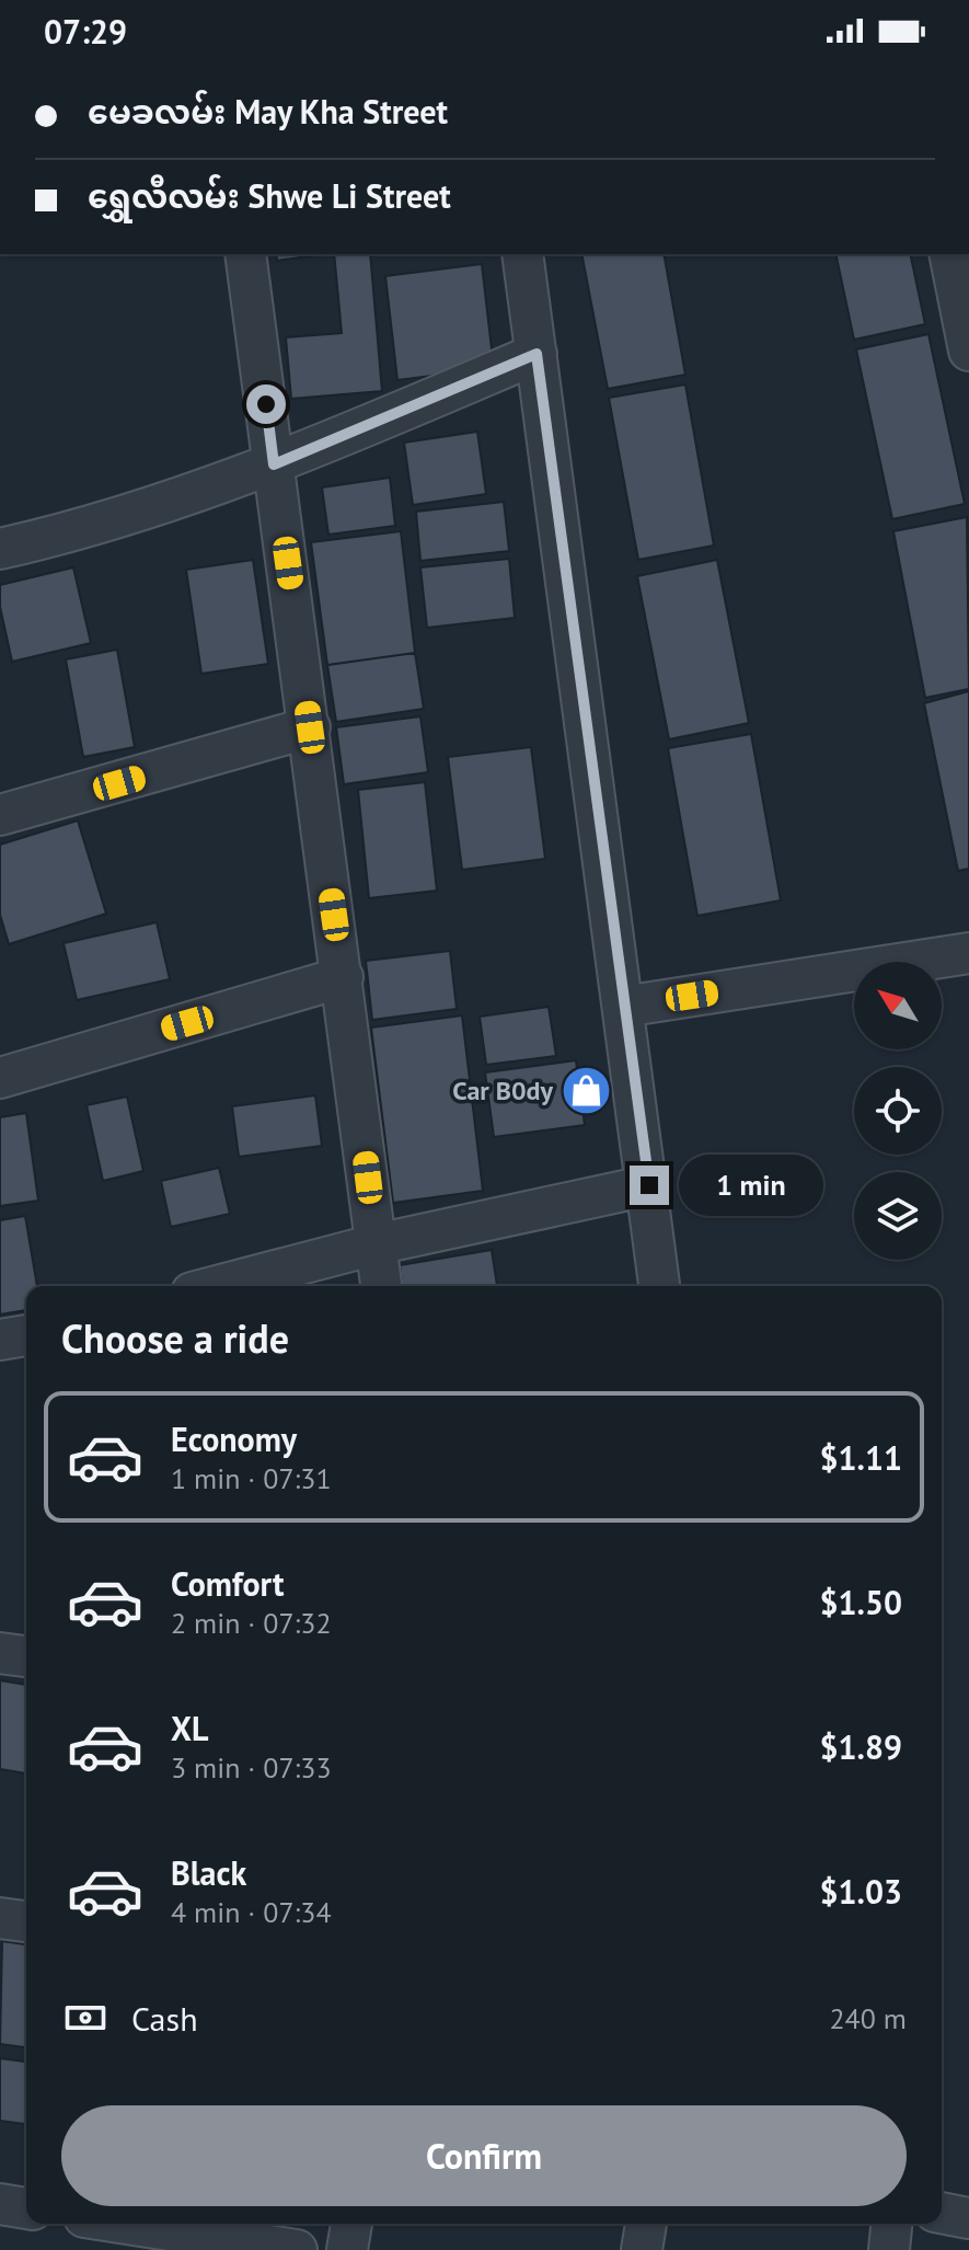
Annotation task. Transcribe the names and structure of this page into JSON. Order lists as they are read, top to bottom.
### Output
{
  "places": {
    "shop": ["Car B0dy"]
  },
  "north": "top left",
  "page": {
    "status": "07:29",
    "banner": ["မေခလမ်း May Kha Street", "ရွှေလီလမ်း Shwe Li Street"],
    "bubble": "1 min",
    "heading": "Choose a ride",
    "list": [
      {
        "name": "Economy",
        "note": "1 min · 07:31",
        "value": "$1.11"
      },
      {
        "name": "Comfort",
        "note": "2 min · 07:32",
        "value": "$1.50"
      },
      {
        "name": "XL",
        "note": "3 min · 07:33",
        "value": "$1.89"
      },
      {
        "name": "Black",
        "note": "4 min · 07:34",
        "value": "$1.03"
      }
    ],
    "pay": ["Cash", "240 m"],
    "buttons": "Confirm"
  }
}
